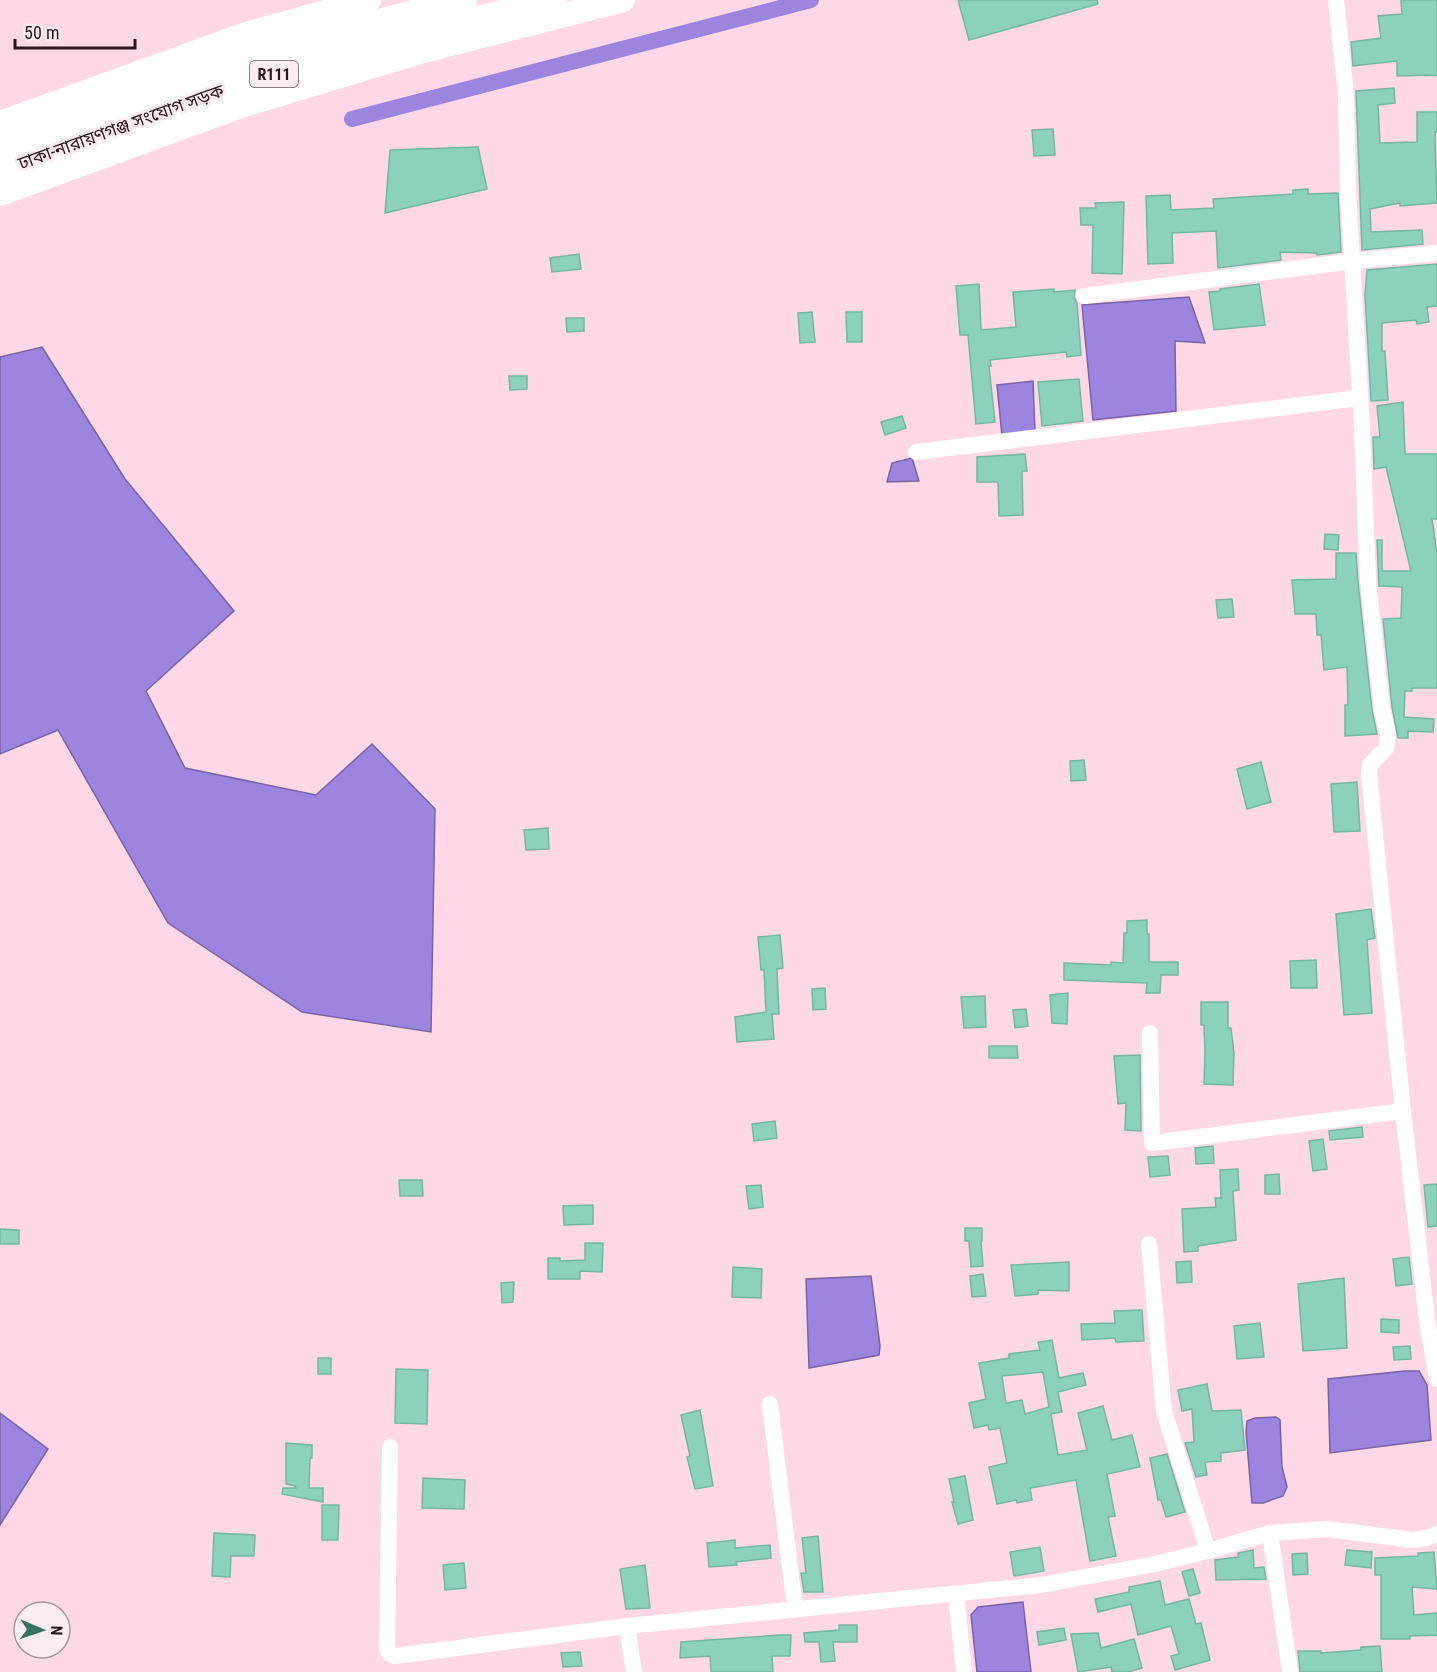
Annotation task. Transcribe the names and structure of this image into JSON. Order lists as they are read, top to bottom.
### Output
{
  "streets": {
    "main road": ["R111", "ঢাকা-নারায়ণগঞ্জ সংযোগ সড়ক"]
  },
  "scale_bar": "50 m",
  "north": "right"
}
